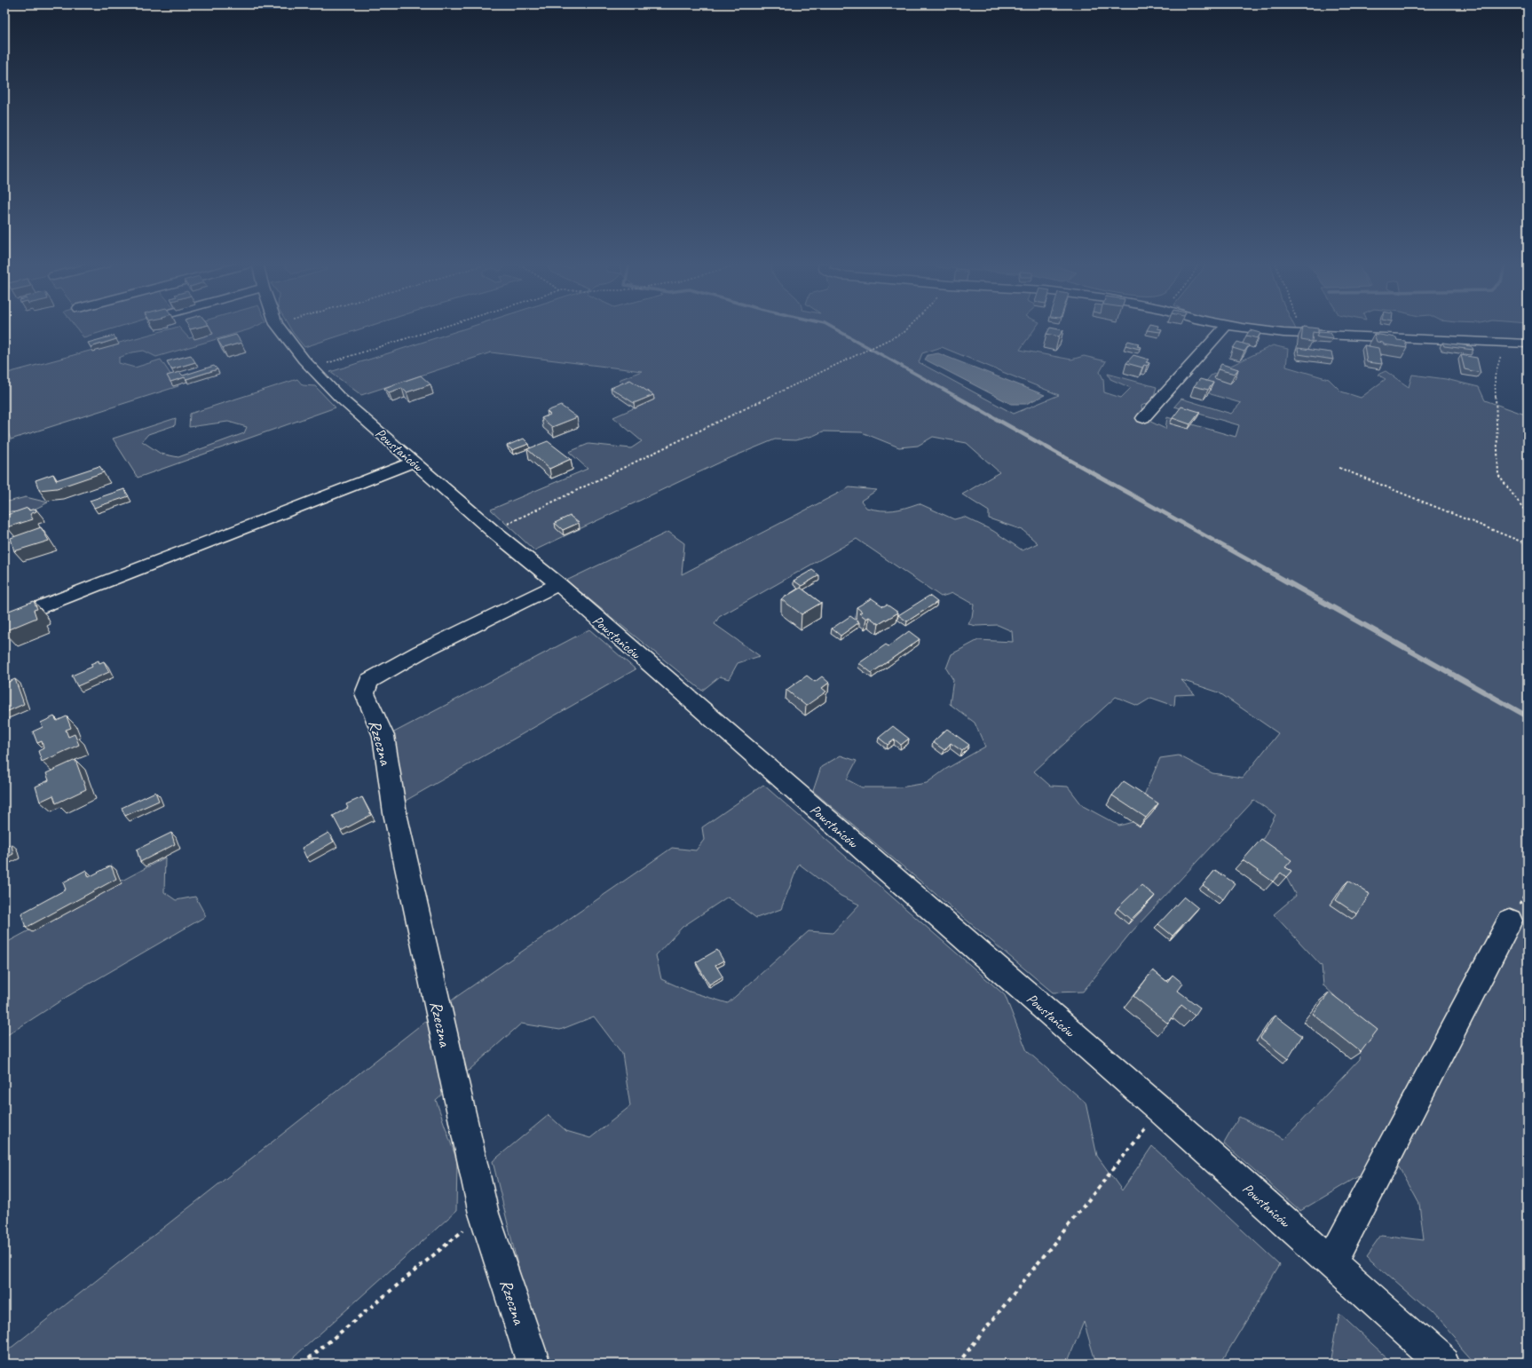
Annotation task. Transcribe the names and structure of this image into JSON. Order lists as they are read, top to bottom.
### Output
{
  "streets": {
    "street": ["Powstańców", "Rzeczna"]
  },
  "crossings": [
    ["Powstańców", "Rzeczna"]
  ]
}
